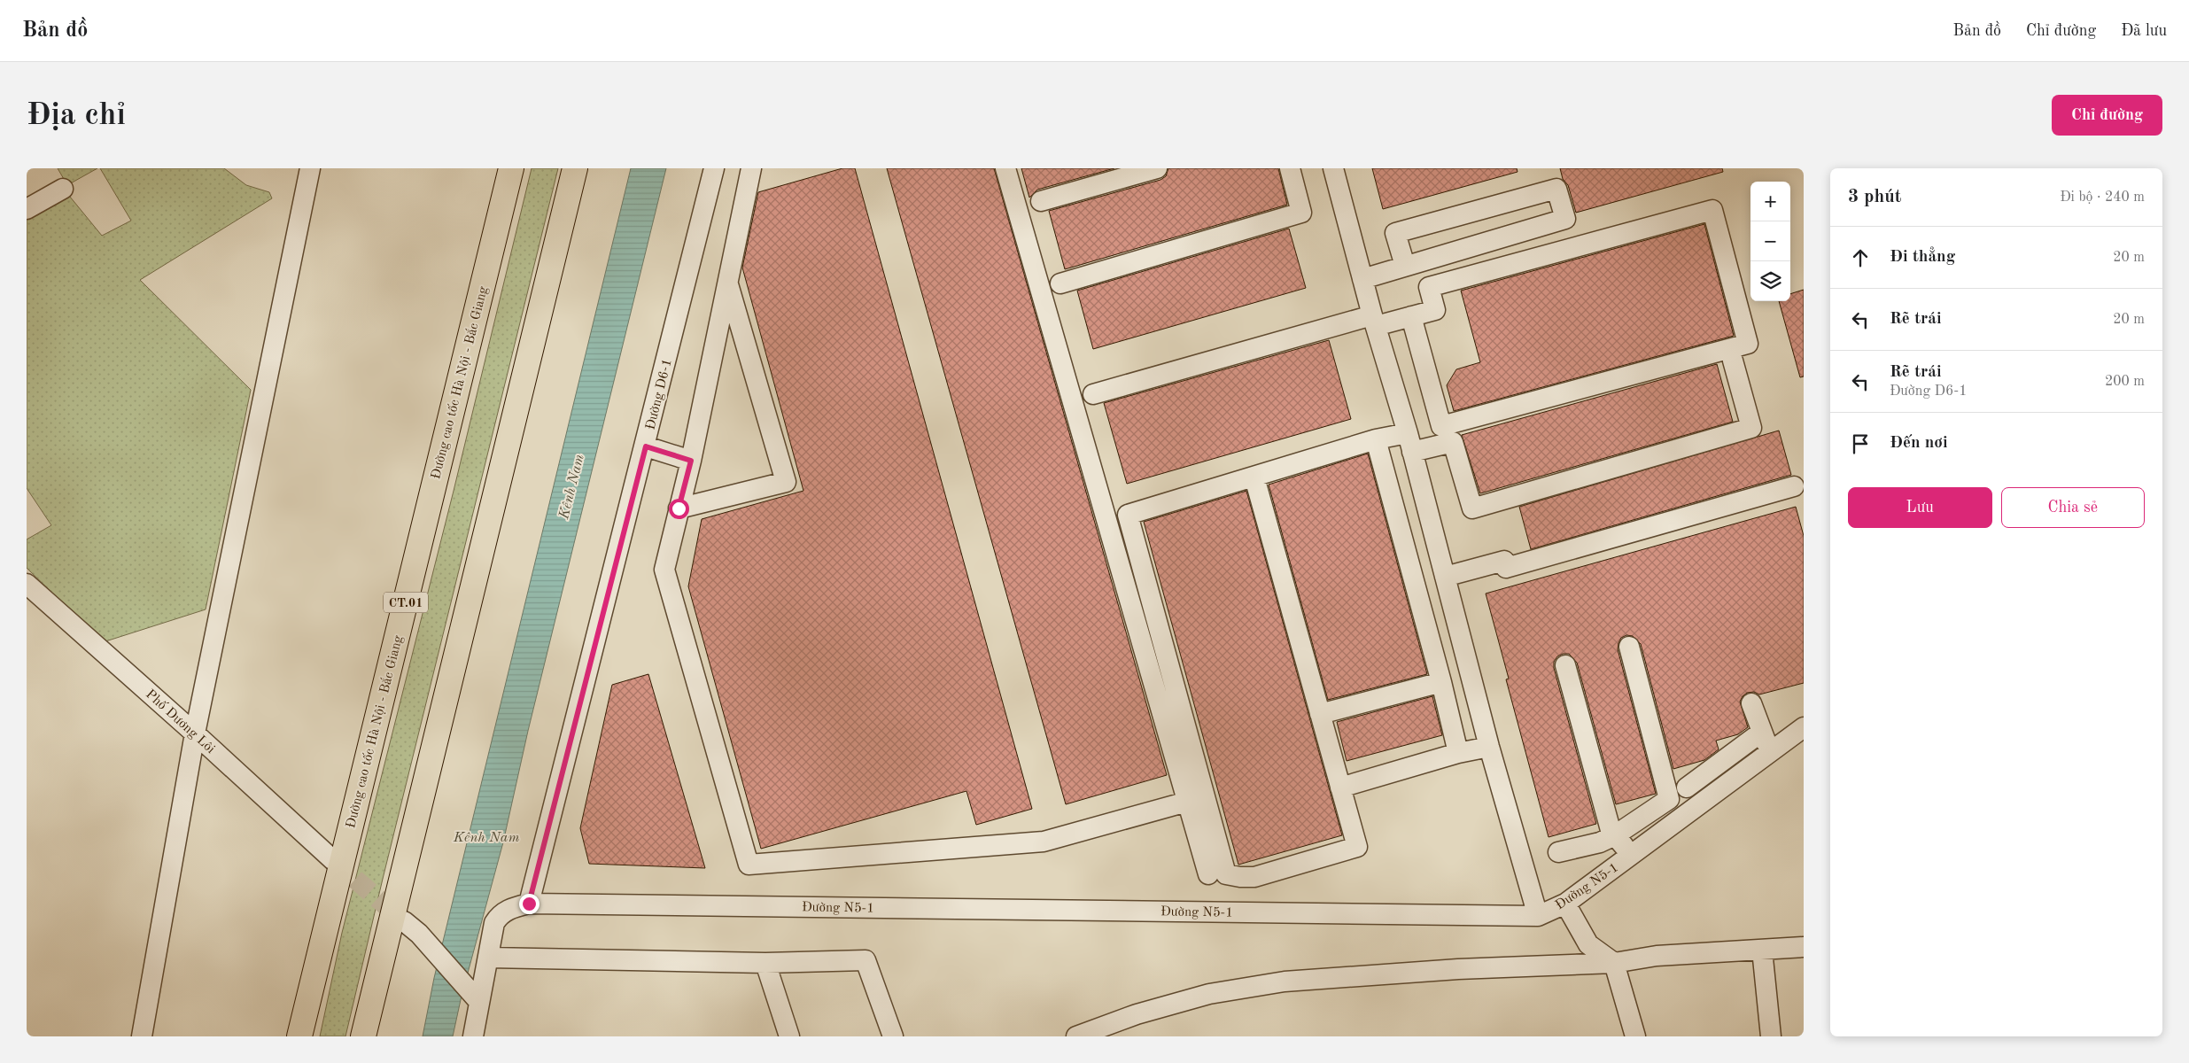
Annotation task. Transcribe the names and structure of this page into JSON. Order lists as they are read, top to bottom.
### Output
{
  "streets": {
    "highway": ["Đường cao tốc Hà Nội - Bắc Giang", "CT.01"],
    "street": ["Đường D6-1", "Phố Dương Lôi", "Đường N5-1"]
  },
  "crossings": [
    ["Đường D6-1", "Đường N5-1"]
  ],
  "water": ["Kênh Nam"],
  "page": {
    "header": "Bản đồ",
    "nav": ["Bản đồ", "Chỉ đường", "Đã lưu"],
    "buttons": [
      "Chỉ đường",
      ["Lưu", "Chia sẻ"]
    ],
    "title": "Địa chỉ",
    "heading": ["3 phút", "Đi bộ · 240 m"],
    "map_buttons": ["+", "−"],
    "list": [
      ["Đi thẳng", "20 m"],
      ["Rẽ trái", "20 m"],
      ["Rẽ trái", "Đường D6-1", "200 m"],
      "Đến nơi"
    ]
  }
}
